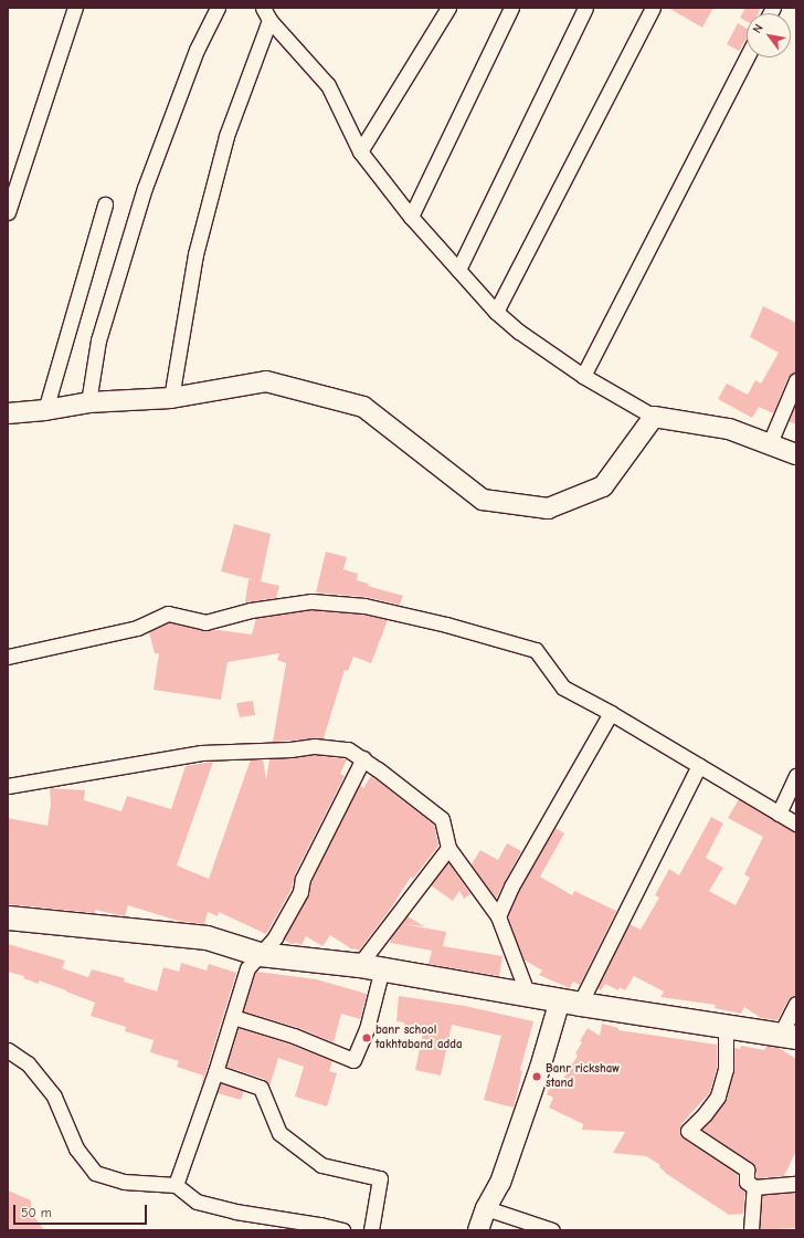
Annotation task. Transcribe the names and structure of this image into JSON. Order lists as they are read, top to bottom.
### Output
{
  "places": ["banr school takhtaband adda", "Banr rickshaw stand"],
  "scale_bar": "50 m",
  "north": "top left"
}
